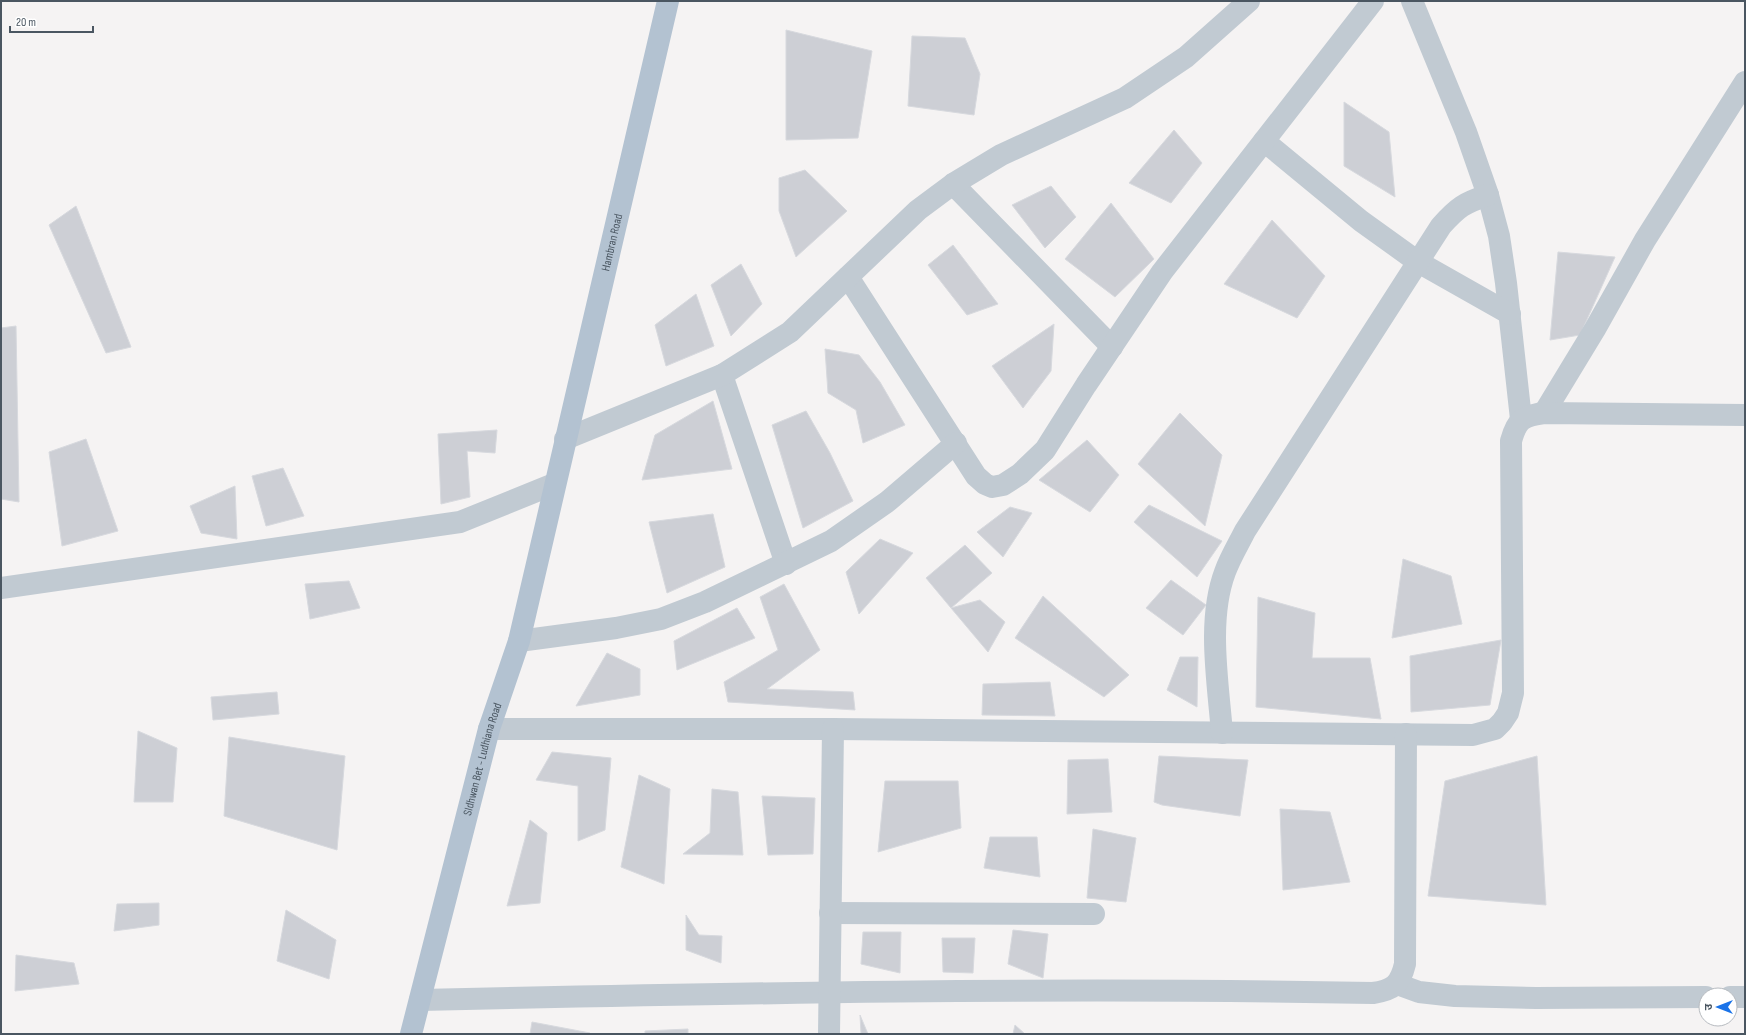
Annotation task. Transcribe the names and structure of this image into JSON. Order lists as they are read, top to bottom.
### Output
{
  "streets": {
    "main road": ["Hambran Road", "SIdhwan Bet - Ludhiana Road"]
  },
  "crossings": [
    ["Hambran Road", "SIdhwan Bet - Ludhiana Road"]
  ],
  "scale_bar": "20 m",
  "north": "left"
}
